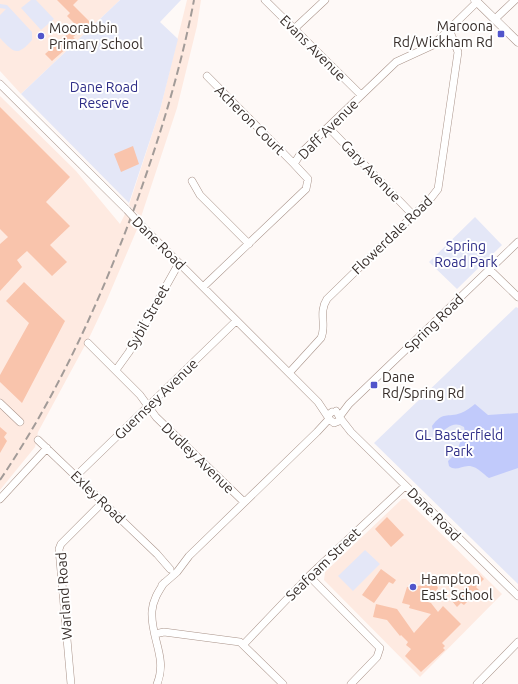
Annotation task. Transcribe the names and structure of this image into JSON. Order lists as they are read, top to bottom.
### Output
{
  "streets": {
    "street": [
      "Evans Avenue",
      "Acheron Court",
      "Daff Avenue",
      "Gary Avenue",
      "Flowerdale Road",
      "Dane Road",
      "Sybil Street",
      "Spring Road",
      "Guernsey Avenue",
      "Dudley Avenue",
      "Exley Road",
      "Seafoam Street",
      "Warland Road"
    ]
  },
  "crossings": [
    ["Evans Avenue", "Daff Avenue"],
    ["Acheron Court", "Daff Avenue"],
    ["Daff Avenue", "Gary Avenue"],
    ["Daff Avenue", "Flowerdale Road"],
    ["Daff Avenue", "Dane Road"],
    ["Gary Avenue", "Flowerdale Road"],
    ["Flowerdale Road", "Dane Road"],
    ["Dane Road", "Sybil Street"],
    ["Dane Road", "Spring Road"],
    ["Dane Road", "Guernsey Avenue"],
    ["Dane Road", "Seafoam Street"],
    ["Sybil Street", "Dudley Avenue"],
    ["Spring Road", "Dudley Avenue"],
    ["Spring Road", "Exley Road"],
    ["Guernsey Avenue", "Dudley Avenue"],
    ["Guernsey Avenue", "Exley Road"],
    ["Exley Road", "Warland Road"]
  ],
  "parks": ["Dane Road Reserve", "Spring Road Park", "GL Basterfield Park"],
  "places": {
    "transit": ["Maroona Rd/Wickham Rd", "Dane Rd/Spring Rd"],
    "other": ["Moorabbin Primary School", "Hampton East School"]
  }
}
